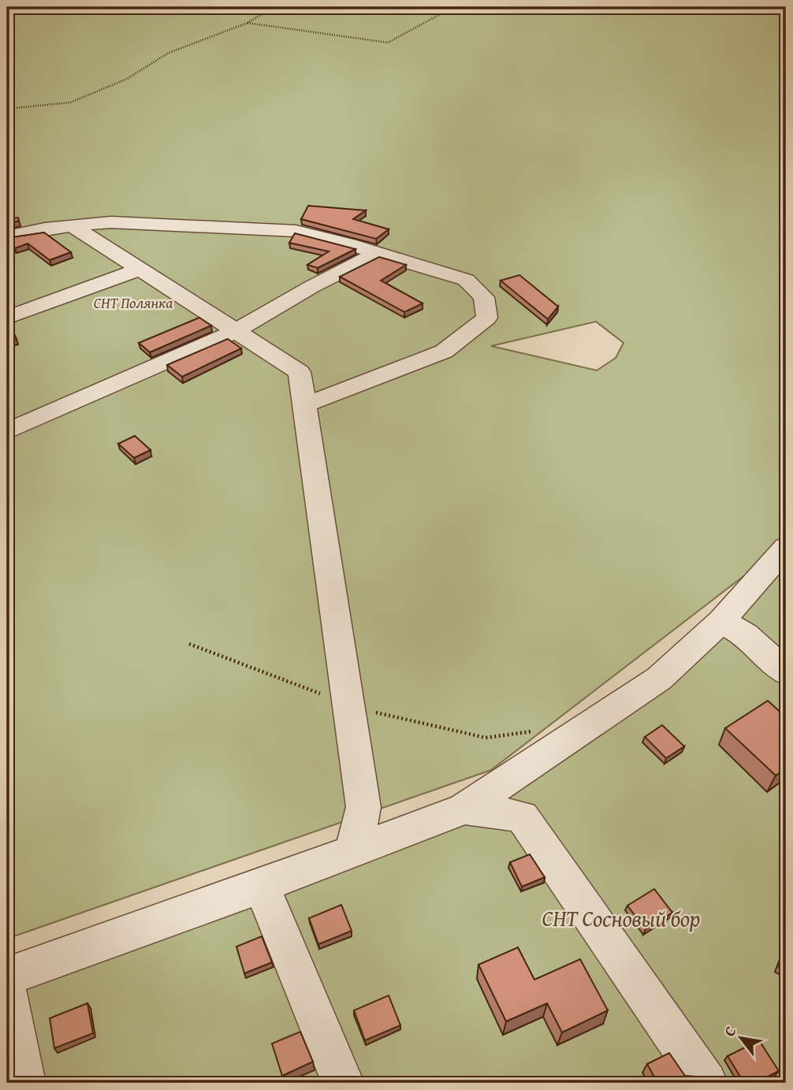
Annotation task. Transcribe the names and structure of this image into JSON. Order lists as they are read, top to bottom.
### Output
{
  "parks": ["СНТ Полянка", "СНТ Сосновый бор"],
  "north": "top left"
}
